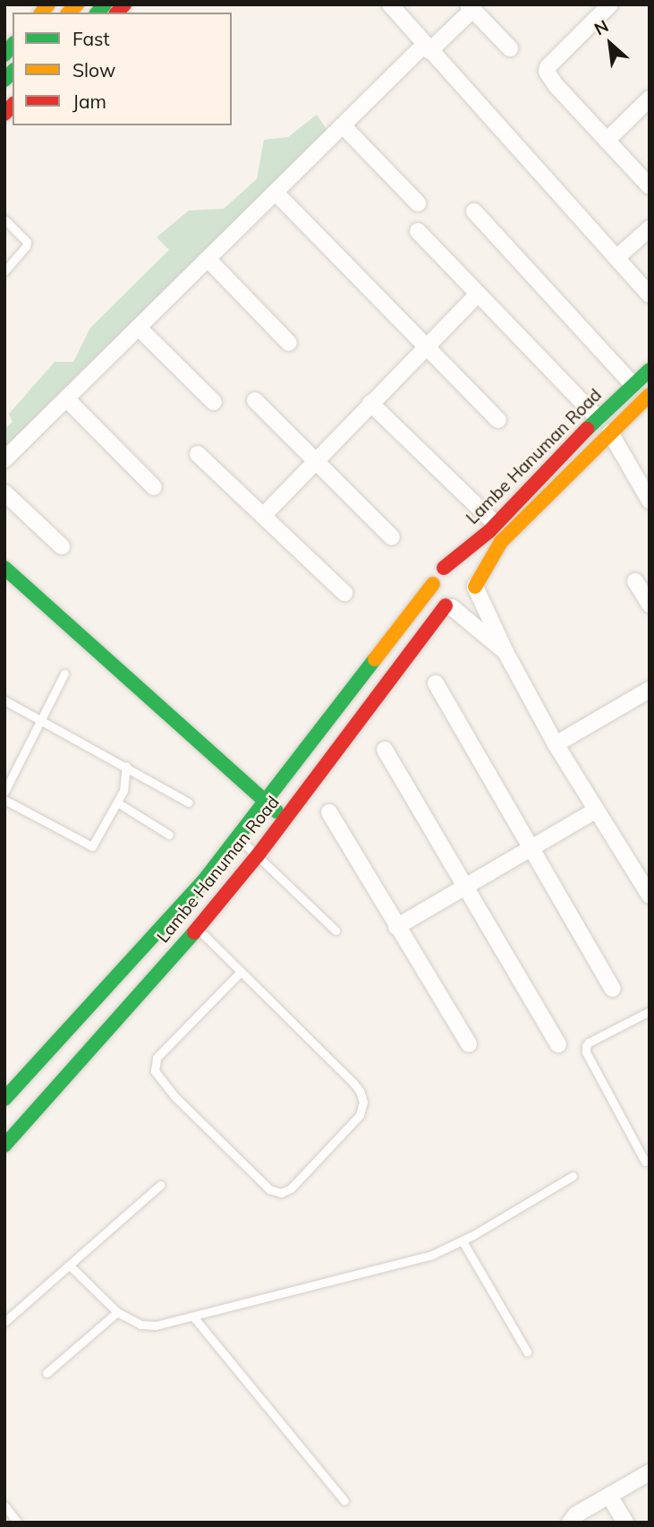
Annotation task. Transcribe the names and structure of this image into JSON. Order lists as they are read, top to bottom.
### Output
{
  "streets": {
    "main road": ["Lambe Hanuman Road"]
  },
  "legend": ["Fast", "Slow", "Jam"],
  "north": "top left"
}
